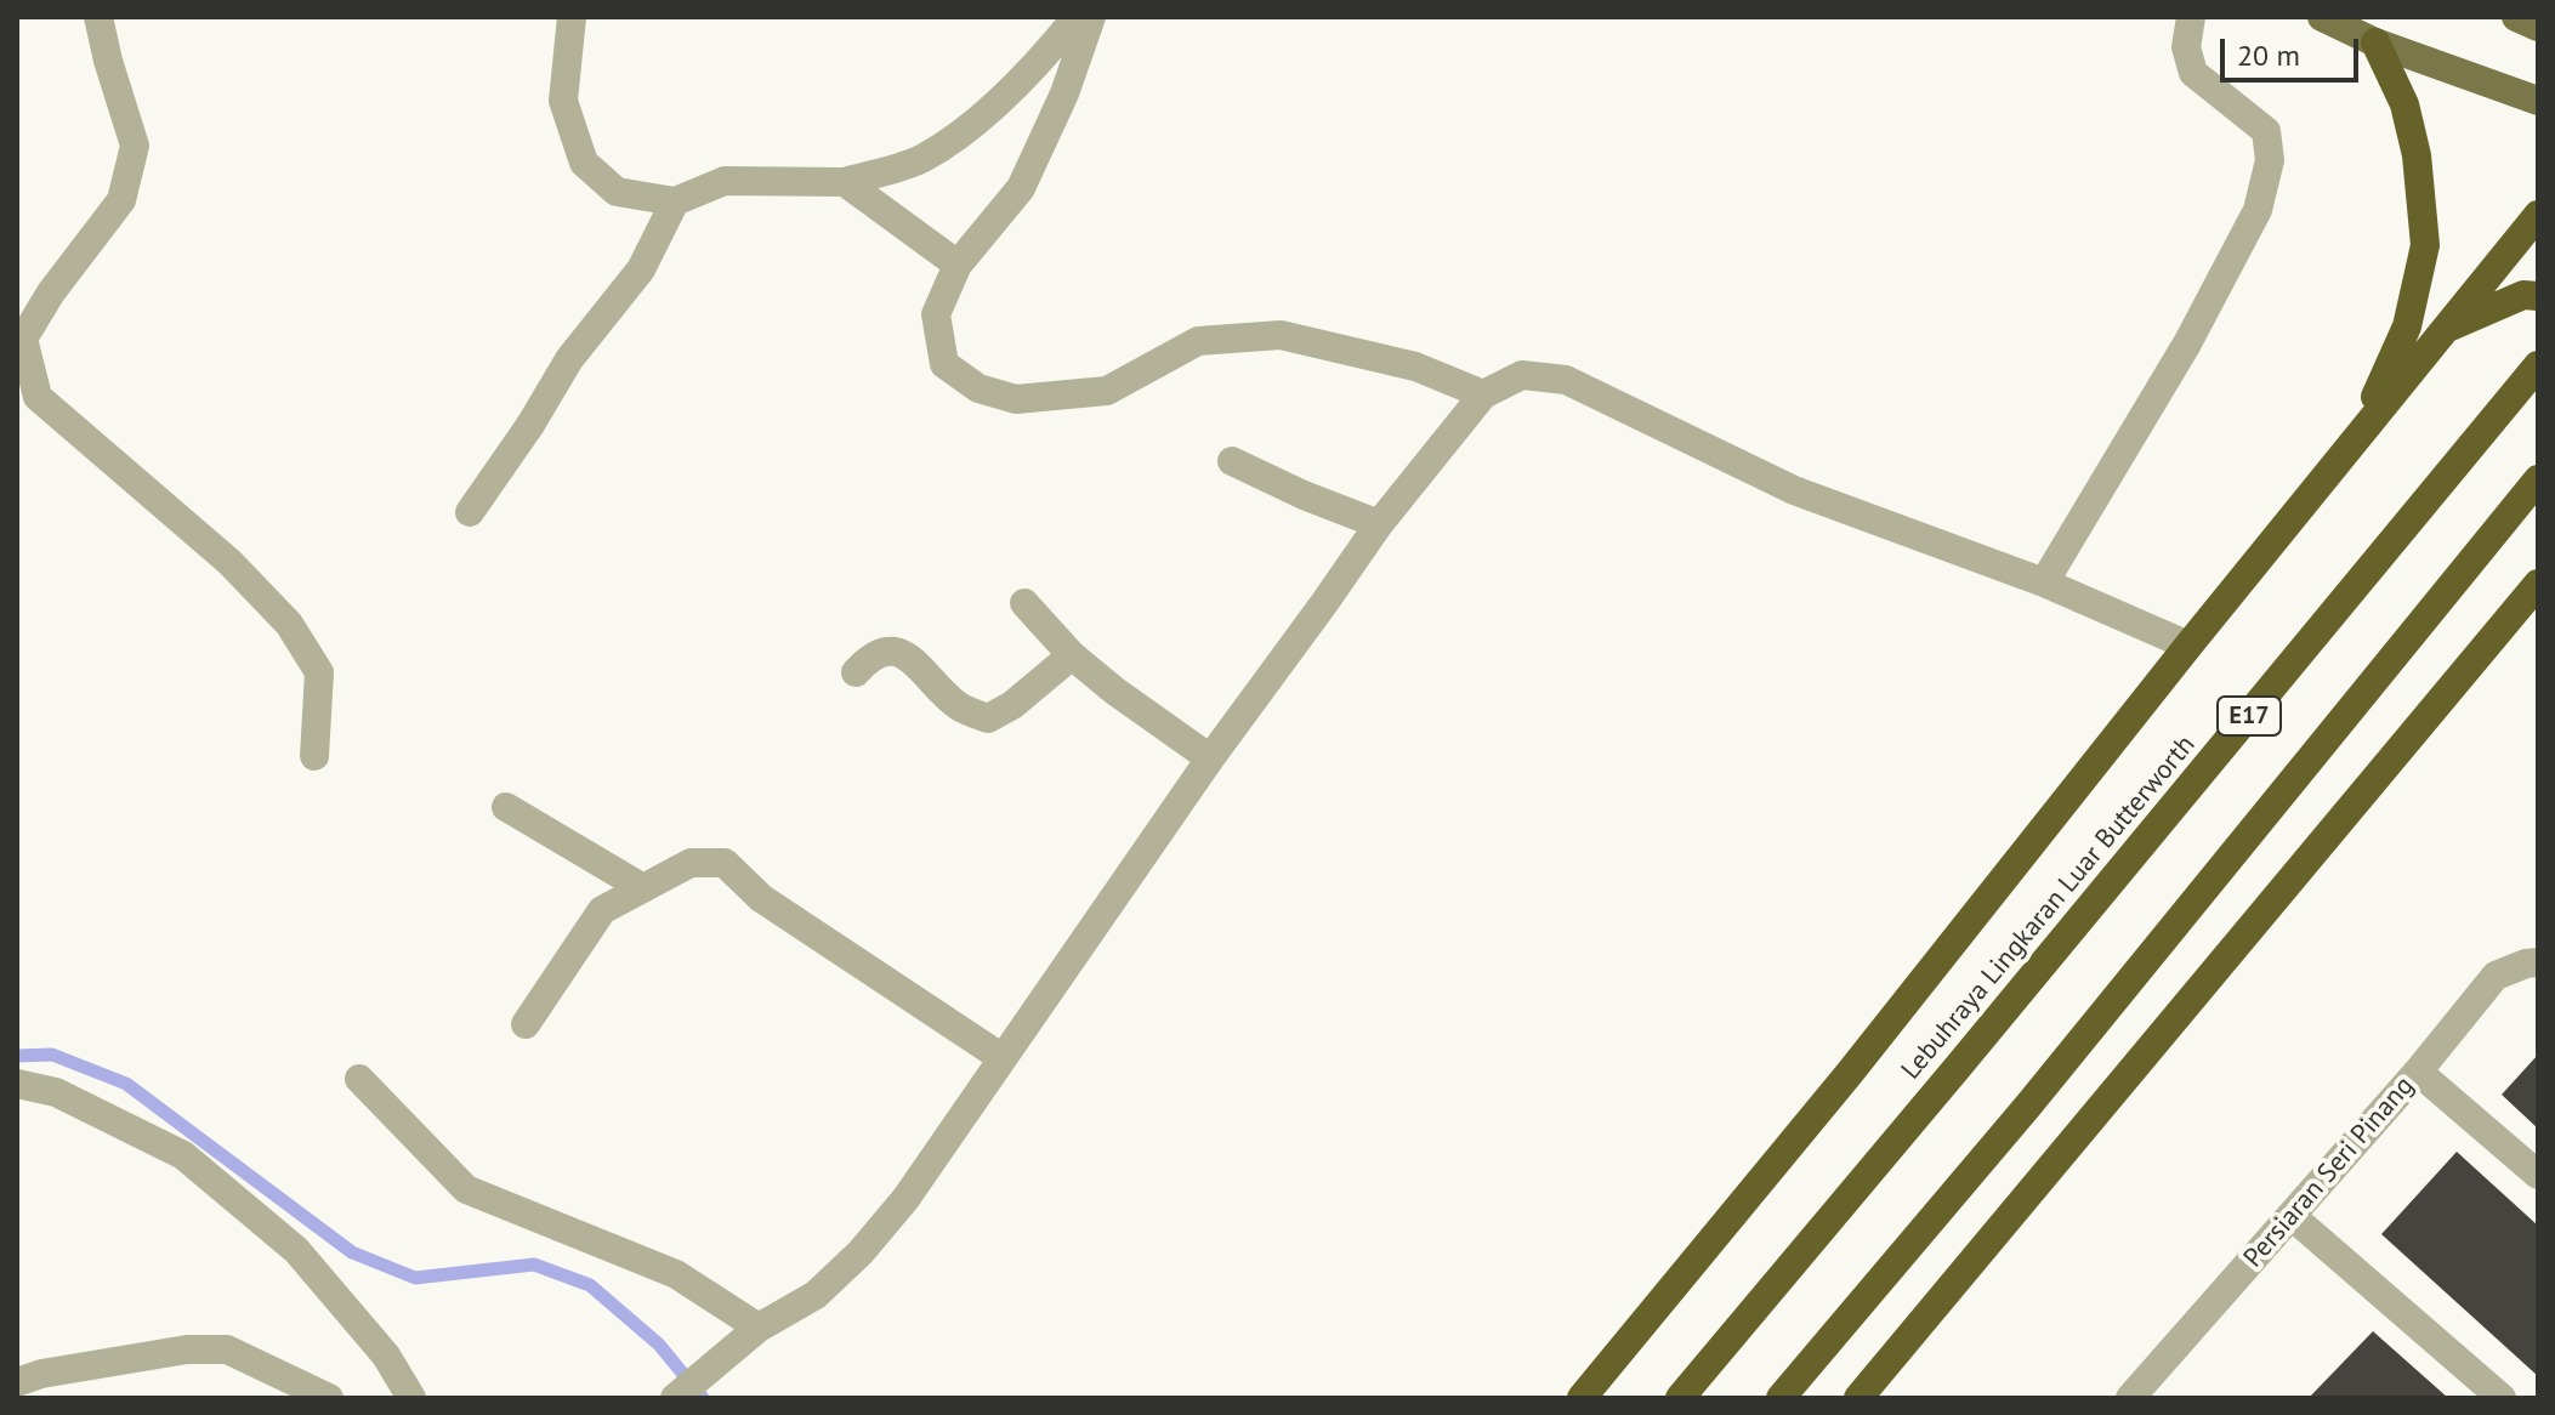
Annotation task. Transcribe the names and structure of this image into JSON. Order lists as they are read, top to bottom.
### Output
{
  "streets": {
    "highway": ["E17", "Lebuhraya Lingkaran Luar Butterworth"],
    "street": ["Persiaran Seri Pinang"]
  },
  "scale_bar": "20 m"
}
